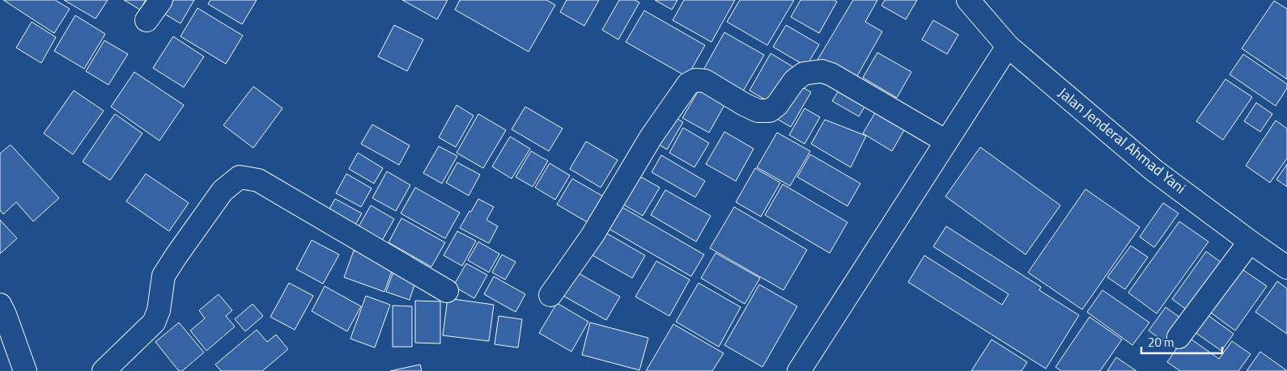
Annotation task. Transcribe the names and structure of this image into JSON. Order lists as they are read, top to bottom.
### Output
{
  "streets": {
    "main road": ["Jalan Jenderal Ahmad Yani"]
  },
  "scale_bar": "20 m"
}
